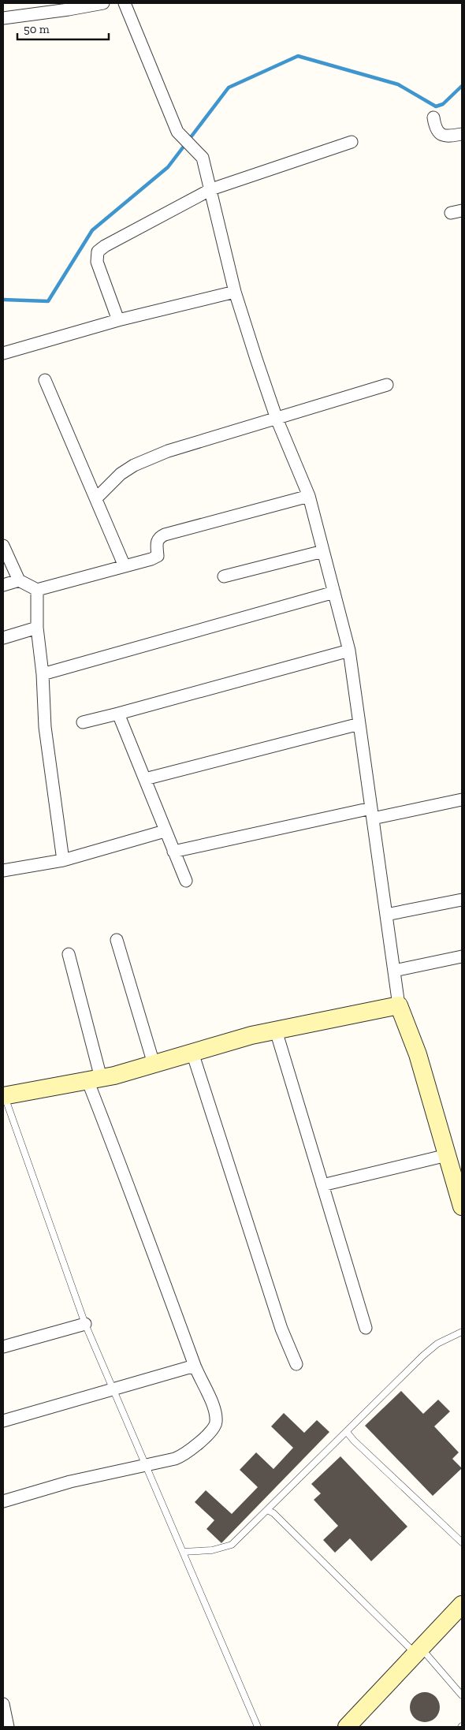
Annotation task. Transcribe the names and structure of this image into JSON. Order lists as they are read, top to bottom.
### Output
{
  "scale_bar": "50 m"
}
